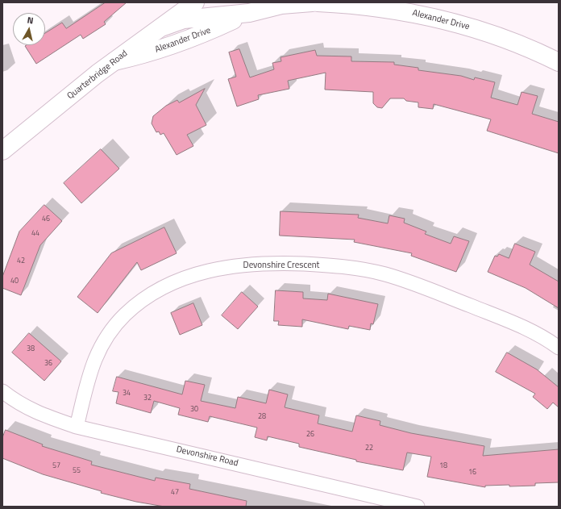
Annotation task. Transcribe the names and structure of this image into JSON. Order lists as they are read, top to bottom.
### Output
{
  "streets": {
    "main road": ["Alexander Drive", "Quarterbridge Road"],
    "street": ["Devonshire Crescent", "Devonshire Road"]
  },
  "crossings": [
    ["Alexander Drive", "Quarterbridge Road"],
    ["Devonshire Crescent", "Devonshire Road"]
  ],
  "house_numbers": [
    "46",
    "44",
    "42",
    "40",
    "38",
    "36",
    "34",
    "32",
    "30",
    "28",
    "26",
    "22",
    "57",
    "18",
    "55",
    "16",
    "47"
  ],
  "north": "top"
}
